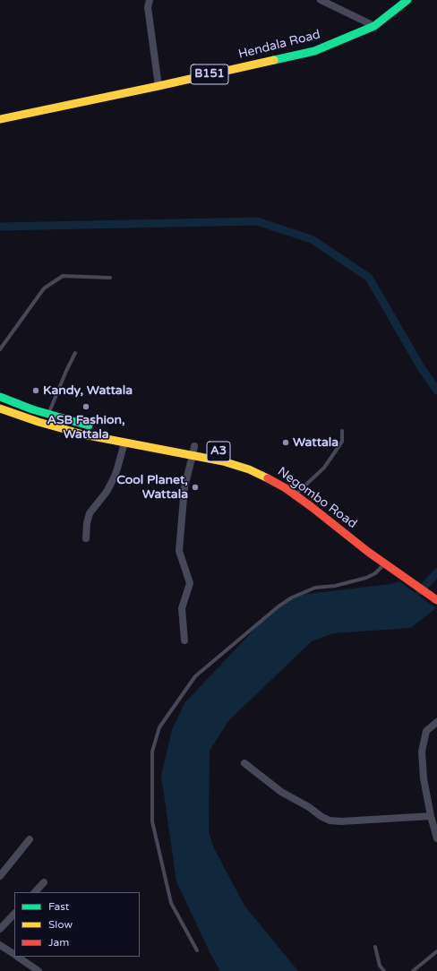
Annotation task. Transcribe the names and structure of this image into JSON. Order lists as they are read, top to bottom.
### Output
{
  "streets": {
    "main road": [
      "Hendala Road",
      "B151",
      "A3",
      "Negombo Road"
    ]
  },
  "places": [
    "Kandy, Wattala",
    "ASB Fashion, Wattala",
    "Wattala",
    "Cool Planet, Wattala"
  ],
  "legend": ["Fast", "Slow", "Jam"]
}
